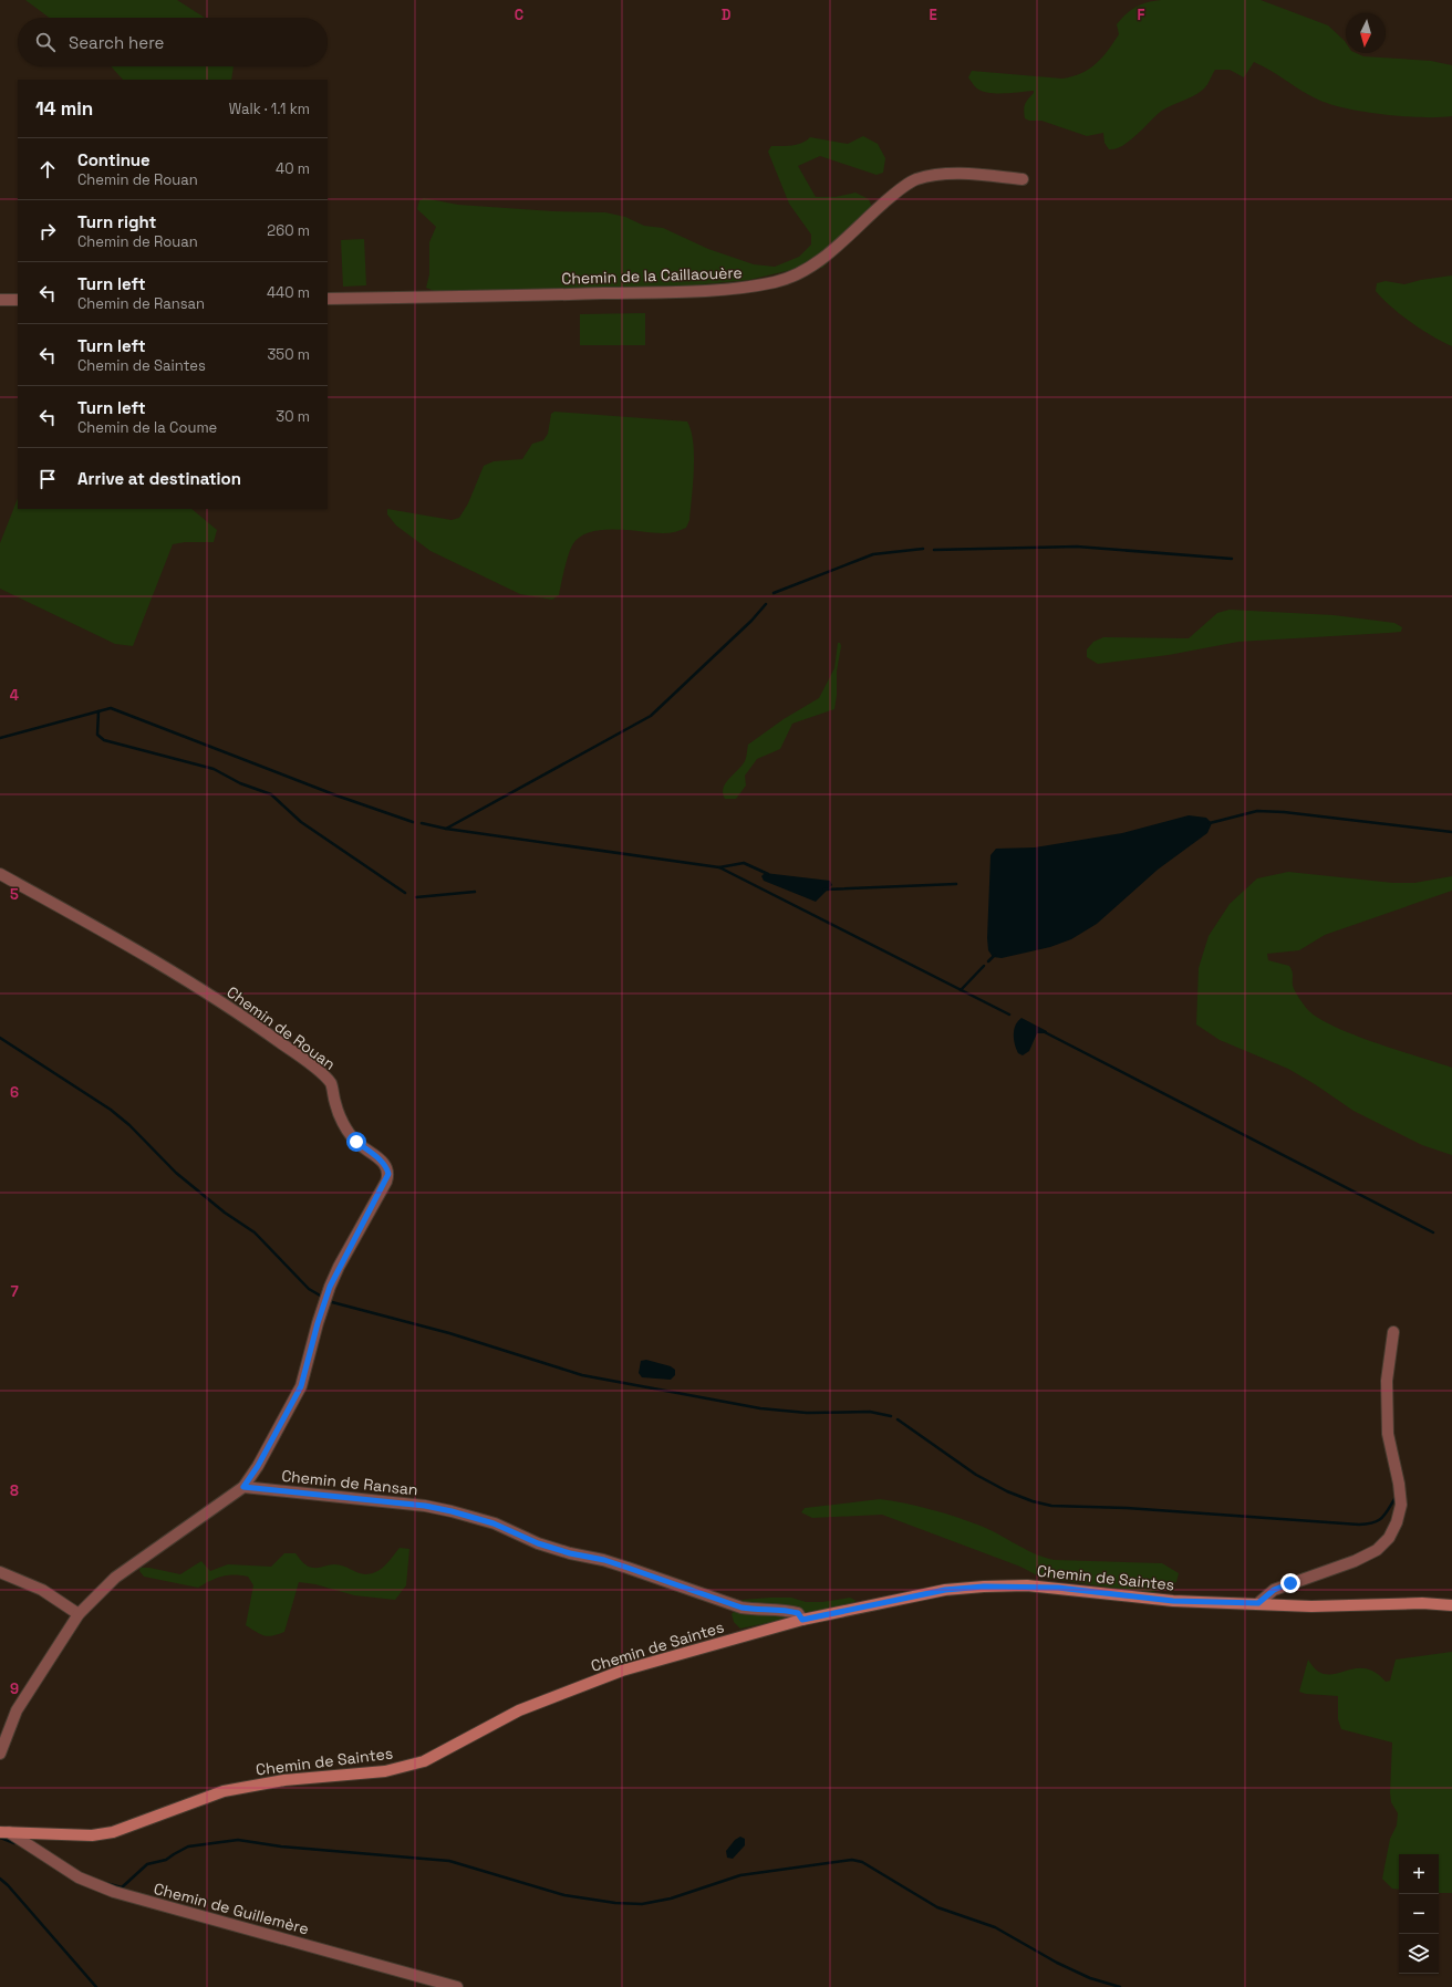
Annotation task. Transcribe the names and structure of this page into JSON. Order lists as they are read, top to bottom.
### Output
{
  "streets": {
    "street": [
      "Chemin de la Caillaouère",
      "Chemin de Rouan",
      "Chemin de Ransan",
      "Chemin de Saintes",
      "Chemin de Guillemère"
    ]
  },
  "crossings": [
    ["Chemin de Rouan", "Chemin de Ransan"],
    ["Chemin de Ransan", "Chemin de Saintes"],
    ["Chemin de Saintes", "Chemin de Guillemère"]
  ],
  "north": "bottom",
  "page": {
    "search": "Search here",
    "heading": ["14 min", "Walk · 1.1 km"],
    "list": [
      ["Continue", "Chemin de Rouan", "40 m"],
      ["Turn right", "Chemin de Rouan", "260 m"],
      ["Turn left", "Chemin de Ransan", "440 m"],
      ["Turn left", "Chemin de Saintes", "350 m"],
      ["Turn left", "Chemin de la Coume", "30 m"],
      "Arrive at destination"
    ],
    "map_buttons": ["+", "−"]
  },
  "grid": {
    "columns": [
      "C",
      "D",
      "E",
      "F"
    ],
    "rows": [
      "4",
      "5",
      "6",
      "7",
      "8",
      "9"
    ]
  }
}
